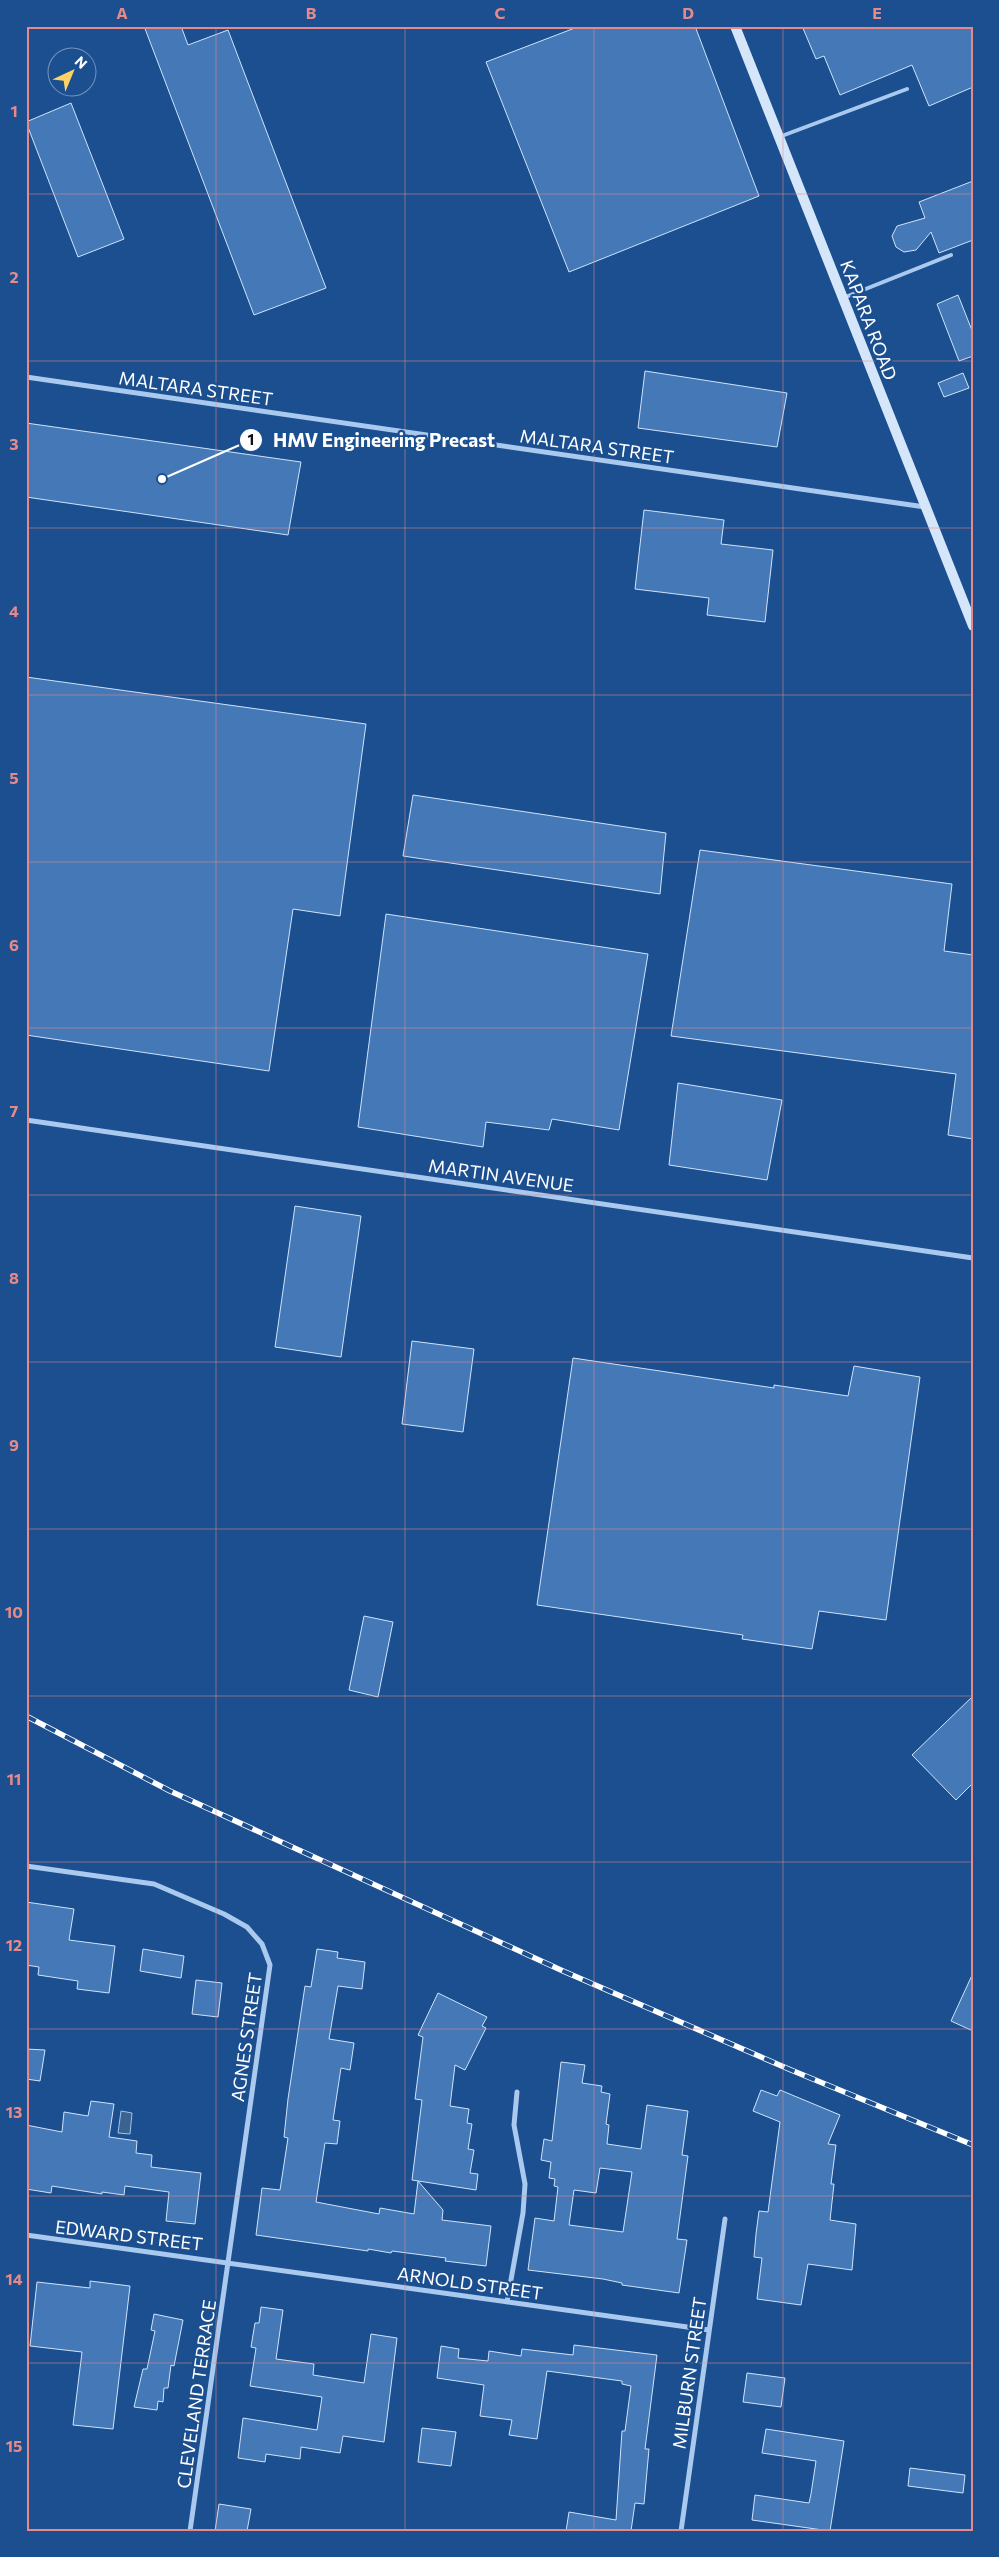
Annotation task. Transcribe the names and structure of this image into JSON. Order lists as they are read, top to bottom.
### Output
{
  "streets": {
    "street": [
      "KAPARA ROAD",
      "MALTARA STREET",
      "MARTIN AVENUE",
      "AGNES STREET",
      "EDWARD STREET",
      "ARNOLD STREET",
      "MILBURN STREET",
      "CLEVELAND TERRACE"
    ]
  },
  "crossings": [
    ["KAPARA ROAD", "MALTARA STREET"],
    ["AGNES STREET", "EDWARD STREET"],
    ["AGNES STREET", "ARNOLD STREET"],
    ["AGNES STREET", "CLEVELAND TERRACE"],
    ["EDWARD STREET", "ARNOLD STREET"],
    ["EDWARD STREET", "CLEVELAND TERRACE"],
    ["ARNOLD STREET", "MILBURN STREET"],
    ["ARNOLD STREET", "CLEVELAND TERRACE"]
  ],
  "places": ["HMV Engineering Precast"],
  "north": "top right",
  "grid": {
    "columns": [
      "A",
      "B",
      "C",
      "D",
      "E"
    ],
    "rows": [
      "1",
      "2",
      "3",
      "4",
      "5",
      "6",
      "7",
      "8",
      "9",
      "10",
      "11",
      "12",
      "13",
      "14",
      "15"
    ]
  }
}
